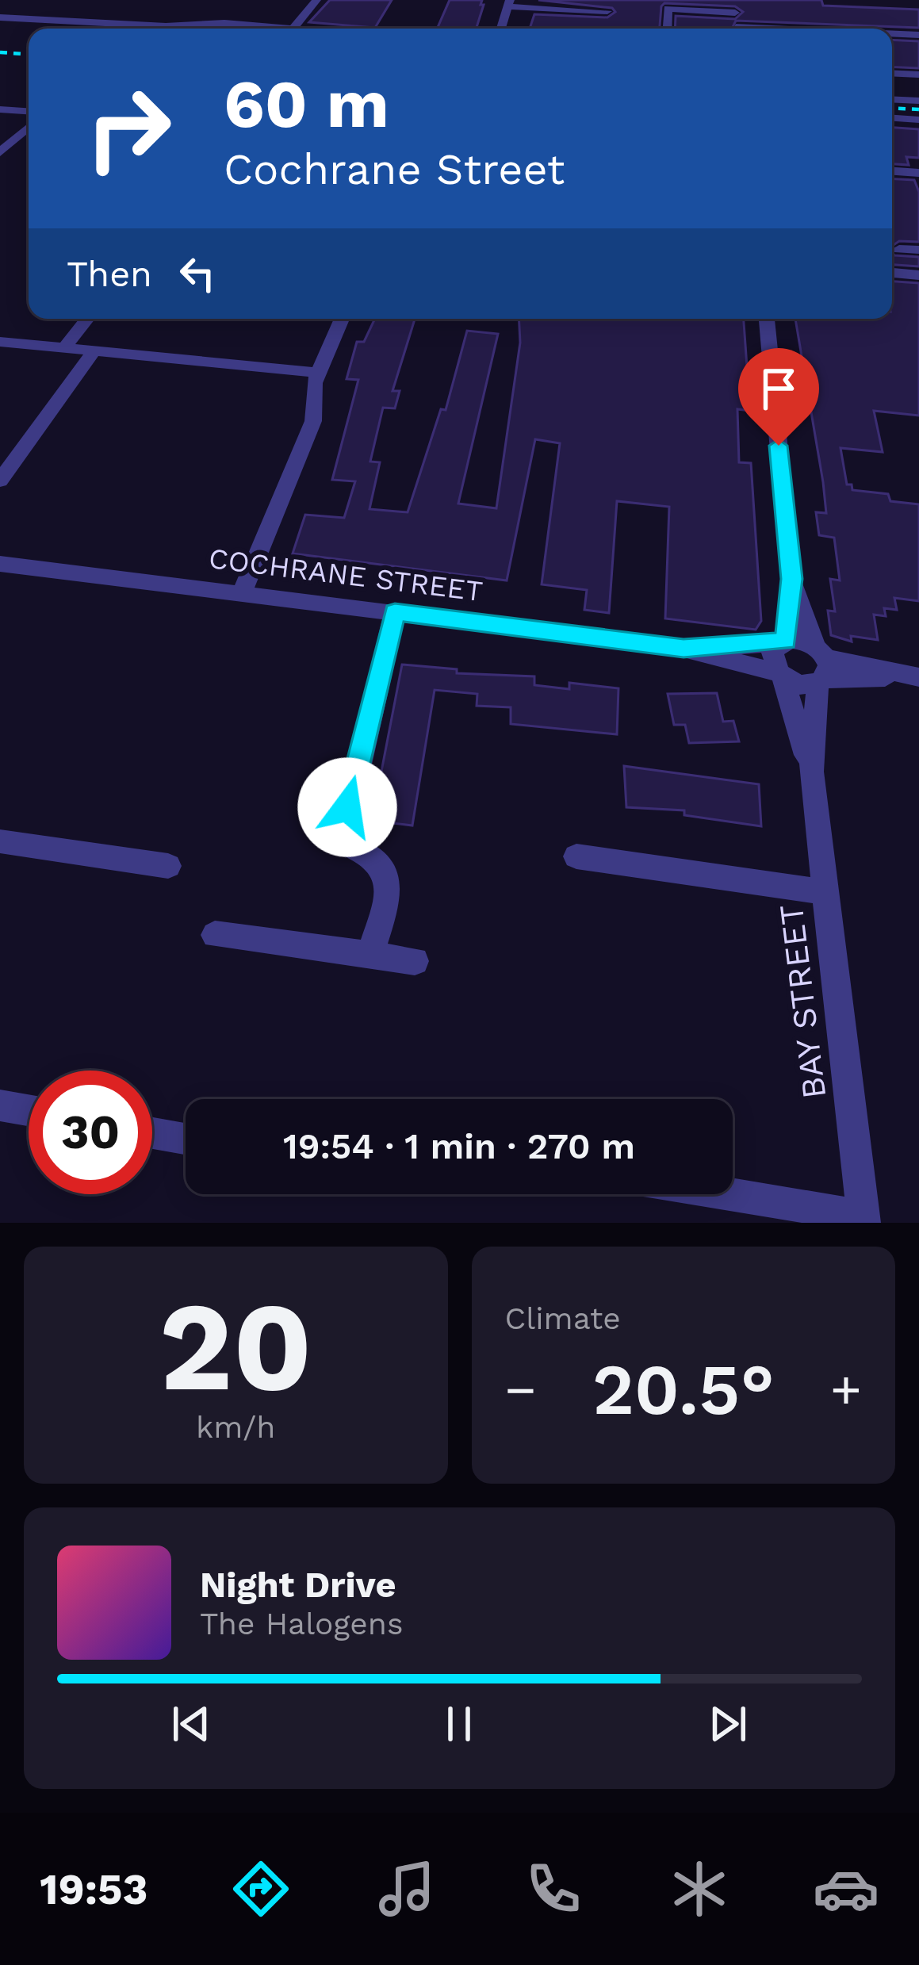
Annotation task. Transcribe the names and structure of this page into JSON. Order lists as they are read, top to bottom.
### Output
{
  "streets": {
    "street": ["COCHRANE STREET", "BAY STREET"]
  },
  "crossings": [
    ["COCHRANE STREET", "BAY STREET"]
  ],
  "page": {
    "turn": ["60 m", "Cochrane Street"],
    "then": "Then",
    "limit": "30",
    "trip": "19:54 · 1 min · 270 m",
    "tile": [
      ["20", "km/h"],
      "Climate"
    ],
    "heat": ["−", "20.5°", "+"],
    "song": ["Night Drive", "The Halogens"],
    "tabs": "19:53"
  }
}
